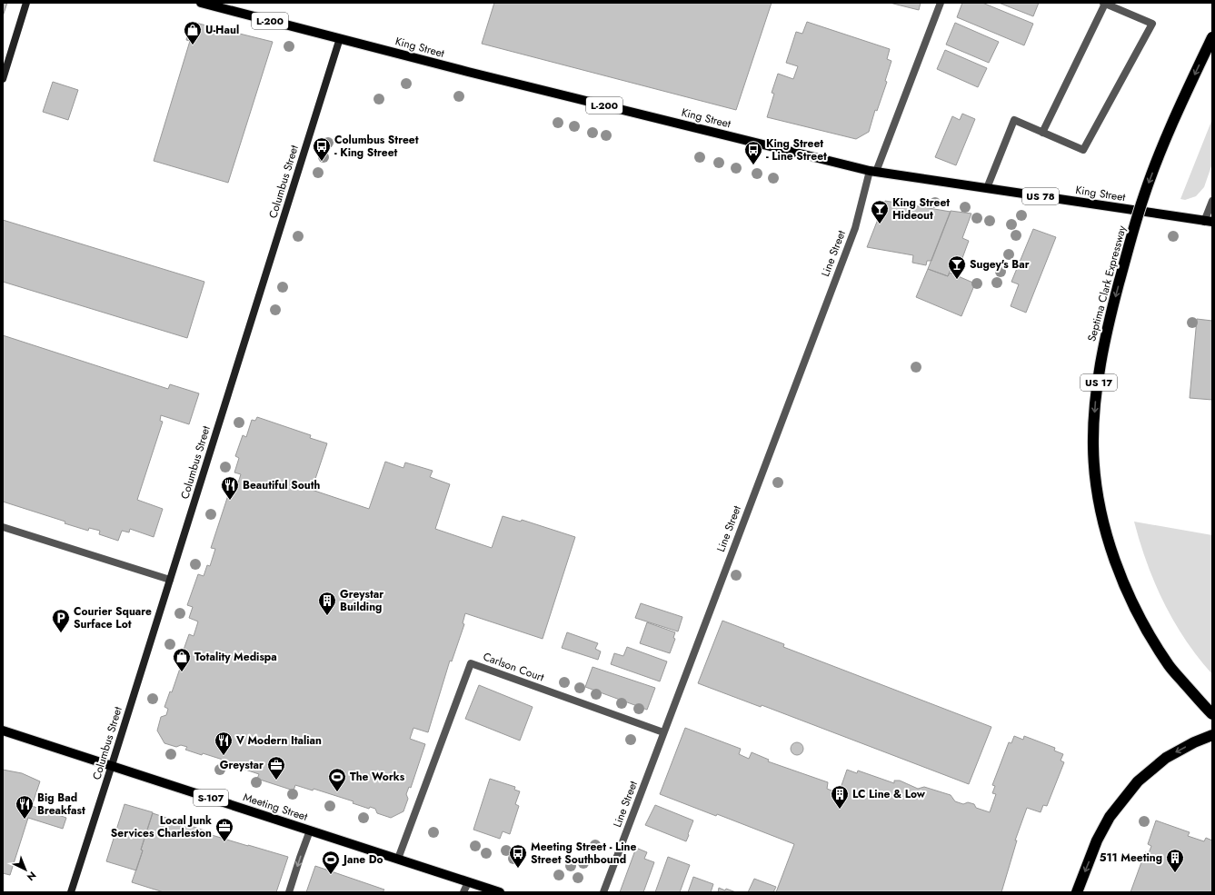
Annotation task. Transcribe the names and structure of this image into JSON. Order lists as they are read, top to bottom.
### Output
{
  "streets": {
    "highway": ["Septima Clark Expressway", "US 17"],
    "main road": [
      "L-200",
      "King Street",
      "US 78",
      "S-107",
      "Meeting Street"
    ],
    "street": ["Columbus Street", "Line Street", "Carlson Court"]
  },
  "crossings": [
    ["King Street", "Columbus Street"],
    ["King Street", "Line Street"],
    ["Columbus Street", "Meeting Street"],
    ["Line Street", "Carlson Court"],
    ["Carlson Court", "Meeting Street"]
  ],
  "one_way": ["Septima Clark Expressway"],
  "places": {
    "shop": ["U-Haul", "Totality Medispa"],
    "bus stop": ["Columbus Street - King Street", "King Street - Line Street", "Meeting Street - Line Street Southbound"],
    "bar": ["King Street Hideout", "Sugey's Bar"],
    "restaurant": ["Beautiful South", "V Modern Italian", "Big Bad Breakfast"],
    "building": ["Greystar Building", "LC Line & Low", "511 Meeting"],
    "parking": ["Courier Square Surface Lot"],
    "office": ["Greystar", "Local Junk Services Charleston"],
    "sports": ["The Works", "Jane Do"]
  },
  "north": "bottom right"
}
